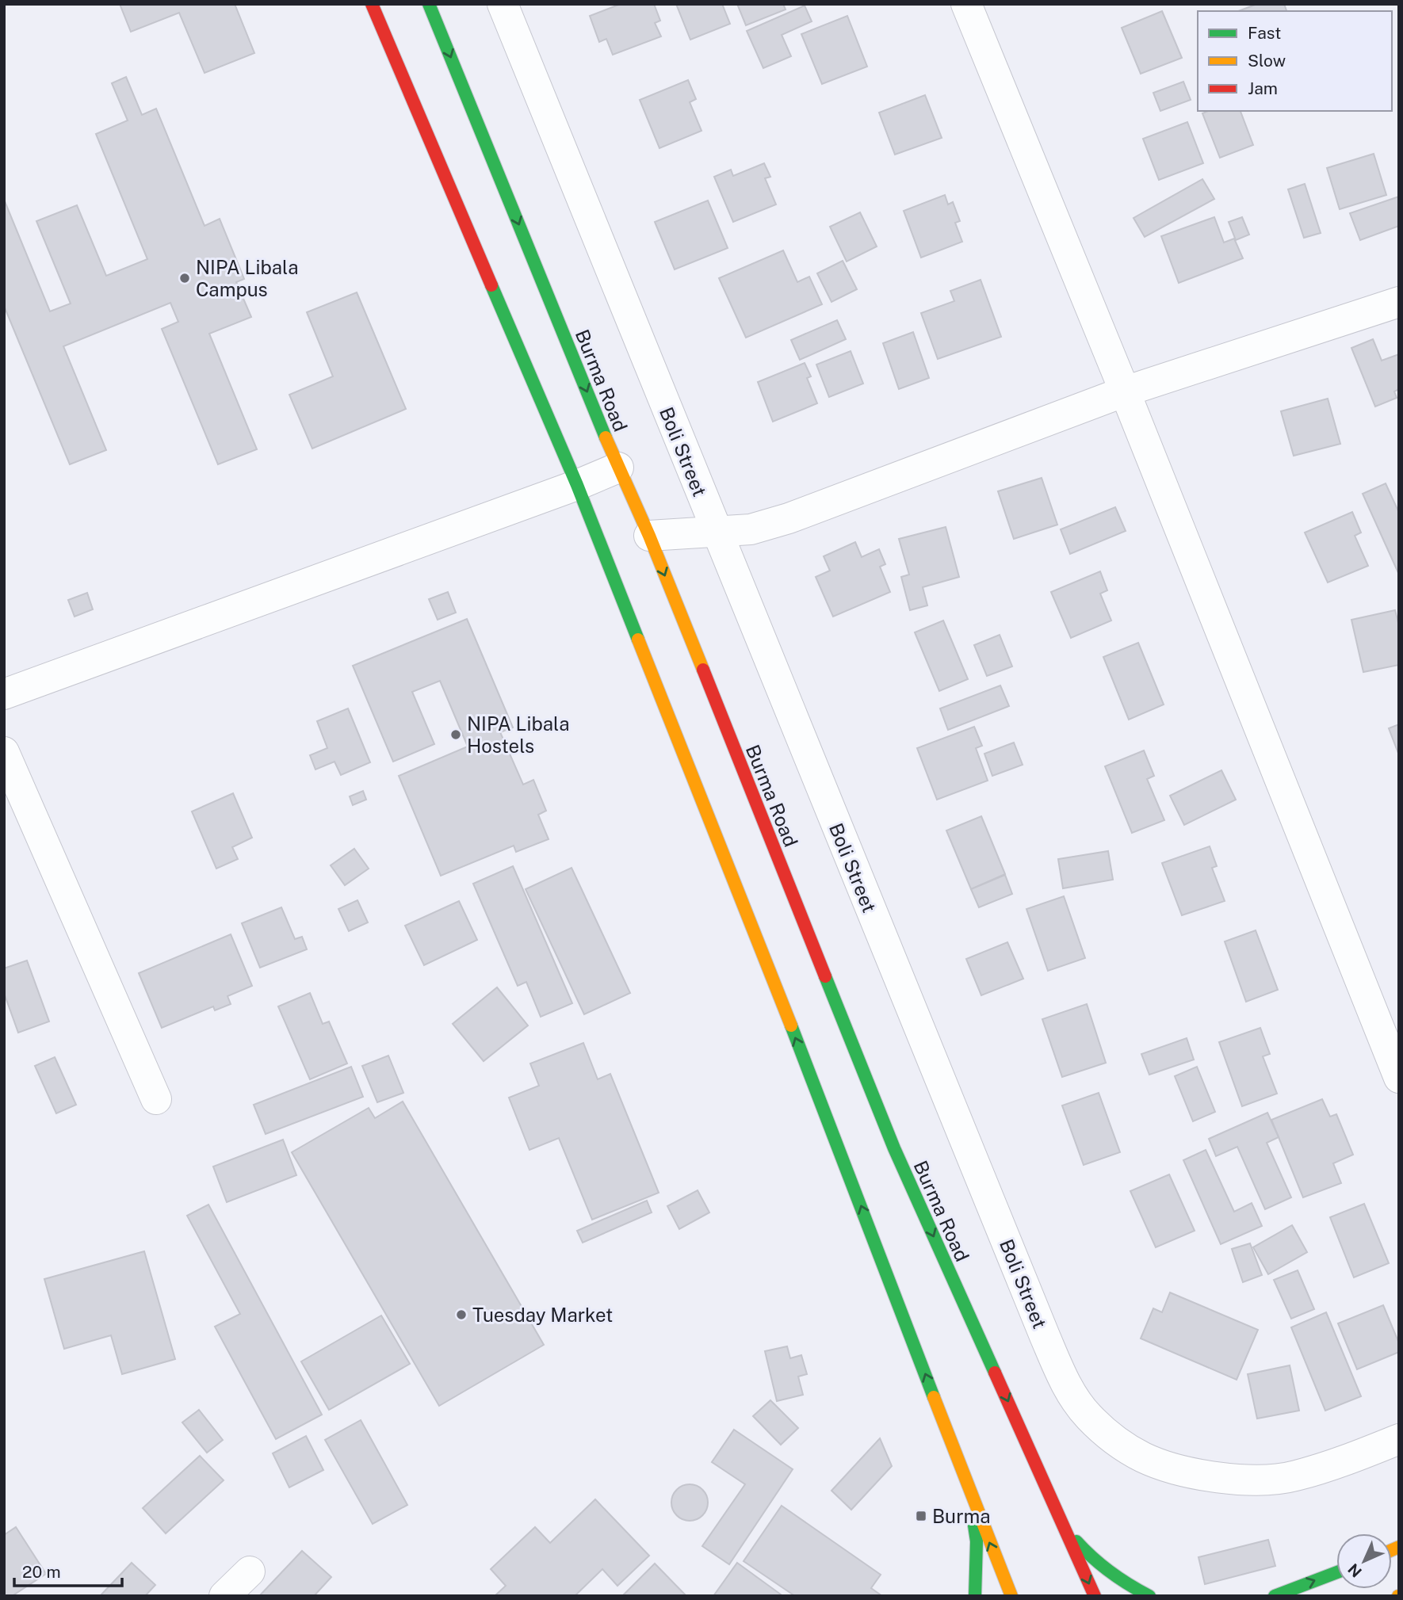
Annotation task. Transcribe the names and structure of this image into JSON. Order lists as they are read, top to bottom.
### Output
{
  "streets": {
    "main road": ["Burma Road"],
    "street": ["Boli Street"]
  },
  "places": {
    "other": ["NIPA Libala Campus", "NIPA Libala Hostels", "Tuesday Market"],
    "transit": ["Burma"]
  },
  "legend": ["Fast", "Slow", "Jam"],
  "scale_bar": "20 m",
  "north": "bottom left"
}
